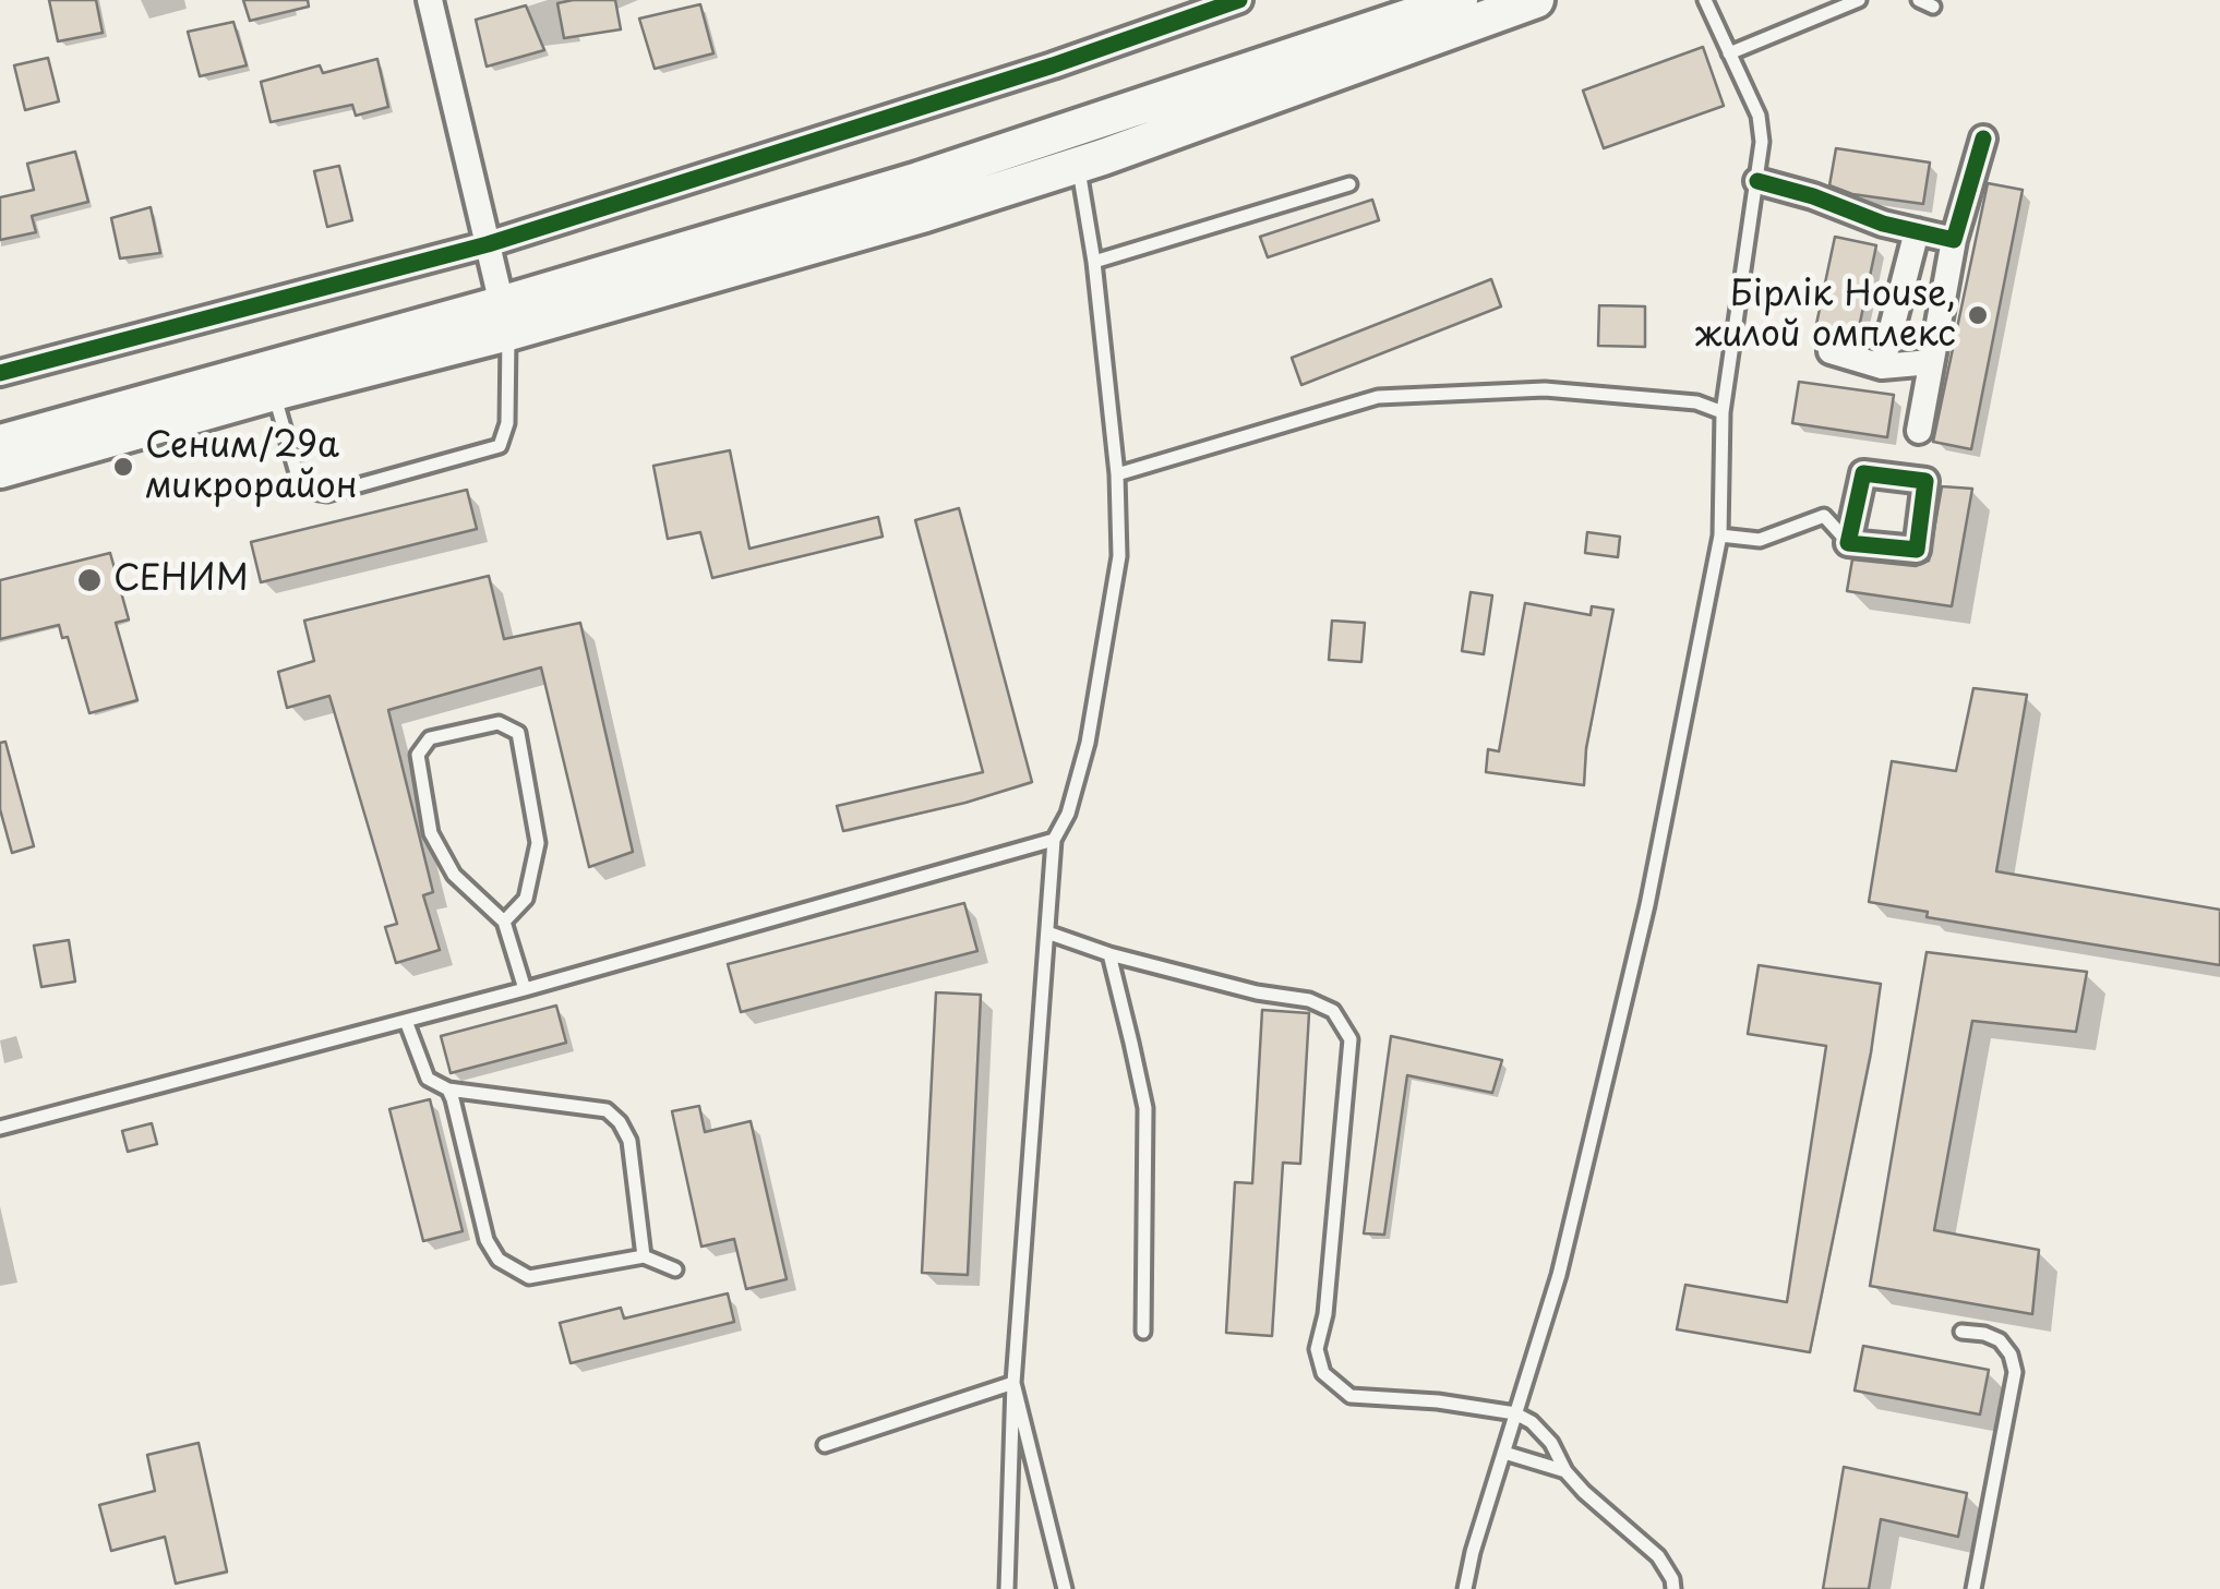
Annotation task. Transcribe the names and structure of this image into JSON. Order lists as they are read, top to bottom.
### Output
{
  "places": ["Бірлік House, жилой омплекс", "Сеним/29а микрорайон", "СЕНИМ"]
}
